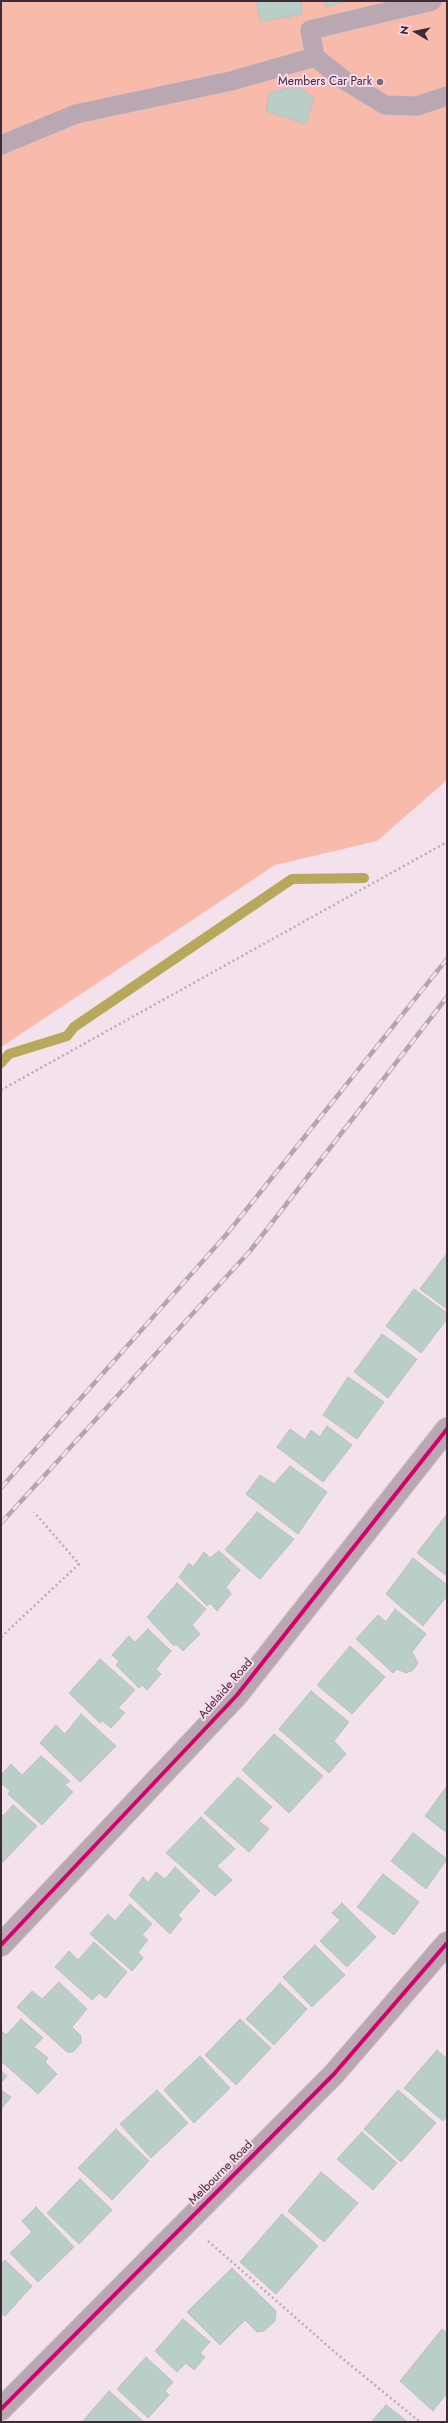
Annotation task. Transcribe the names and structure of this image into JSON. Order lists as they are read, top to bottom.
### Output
{
  "streets": {
    "street": ["Adelaide Road", "Melbourne Road"]
  },
  "places": ["Members Car Park"],
  "north": "left"
}
